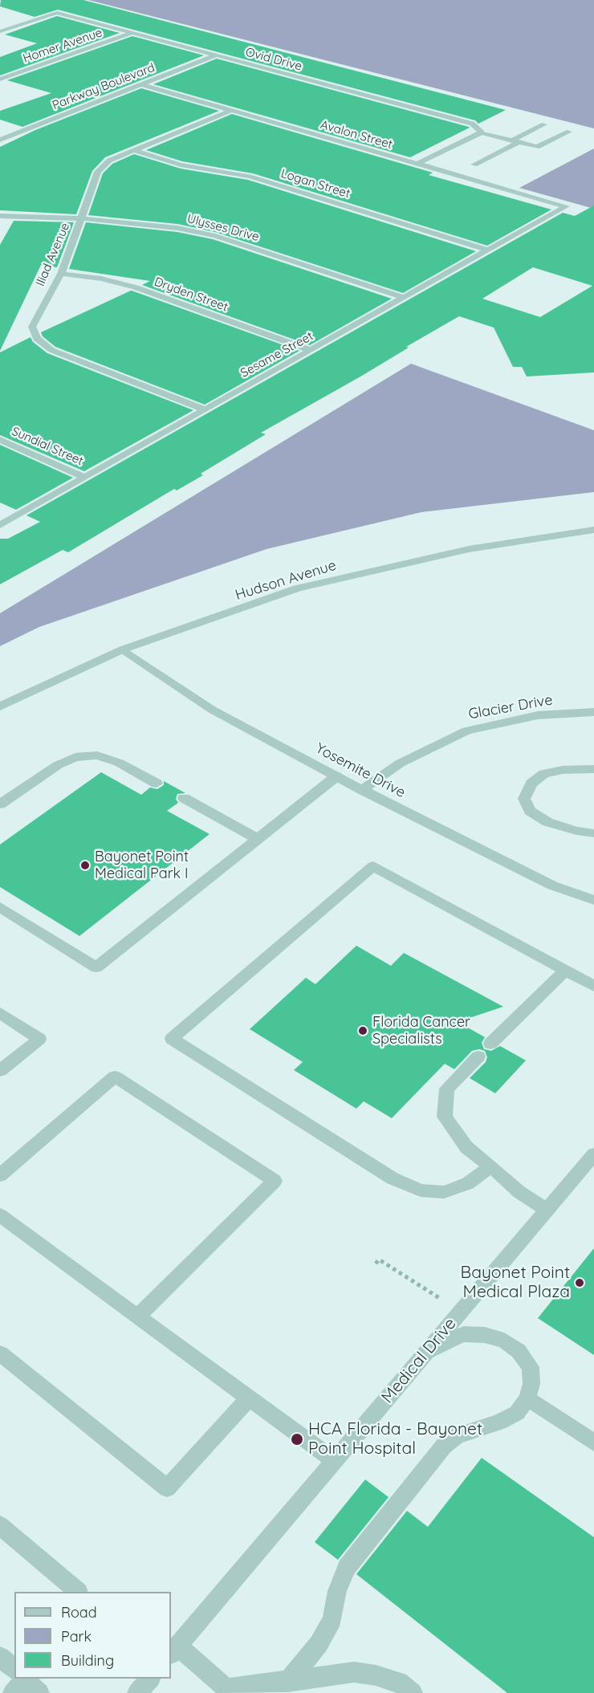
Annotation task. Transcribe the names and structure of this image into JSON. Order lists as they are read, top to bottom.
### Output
{
  "streets": {
    "street": [
      "Homer Avenue",
      "Ovid Drive",
      "Parkway Boulevard",
      "Avalon Street",
      "Logan Street",
      "Ulysses Drive",
      "Iliad Avenue",
      "Dryden Street",
      "Sesame Street",
      "Sundial Street",
      "Hudson Avenue",
      "Glacier Drive",
      "Yosemite Drive",
      "Medical Drive"
    ]
  },
  "crossings": [
    ["Homer Avenue", "Ovid Drive"],
    ["Ovid Drive", "Parkway Boulevard"],
    ["Parkway Boulevard", "Avalon Street"],
    ["Avalon Street", "Iliad Avenue"],
    ["Avalon Street", "Sesame Street"],
    ["Logan Street", "Iliad Avenue"],
    ["Logan Street", "Sesame Street"],
    ["Ulysses Drive", "Iliad Avenue"],
    ["Ulysses Drive", "Sesame Street"],
    ["Iliad Avenue", "Dryden Street"],
    ["Iliad Avenue", "Sesame Street"],
    ["Dryden Street", "Sesame Street"],
    ["Sesame Street", "Sundial Street"],
    ["Hudson Avenue", "Yosemite Drive"],
    ["Glacier Drive", "Yosemite Drive"]
  ],
  "places": [
    "Bayonet Point Medical Park I",
    "Florida Cancer Specialists",
    "Bayonet Point Medical Plaza",
    "HCA Florida - Bayonet Point Hospital"
  ],
  "legend": ["Road", "Park", "Building"]
}
